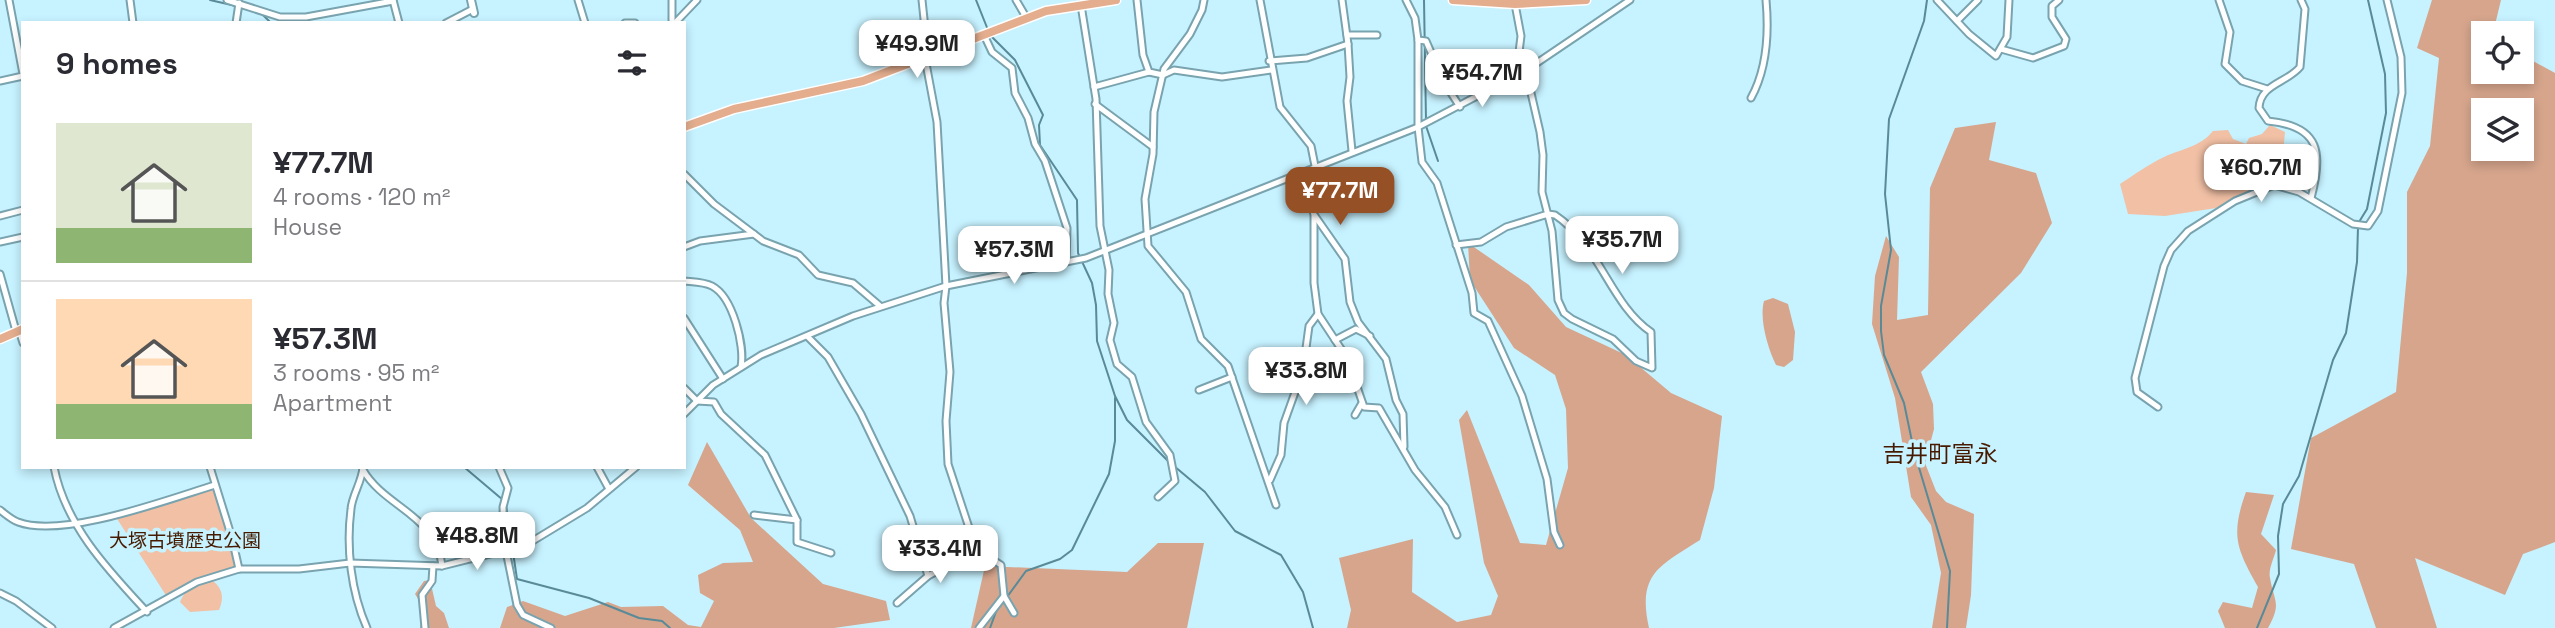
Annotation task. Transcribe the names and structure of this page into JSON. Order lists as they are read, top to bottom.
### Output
{
  "districts": ["吉井町富永"],
  "parks": ["大塚古墳歴史公園"],
  "page": {
    "price": [
      "¥49.9M",
      "¥54.7M",
      "¥60.7M",
      "¥77.7M",
      "¥35.7M",
      "¥57.3M",
      "¥33.8M",
      "¥48.8M",
      "¥33.4M"
    ],
    "heading": "9 homes",
    "list": [
      {
        "name": "¥77.7M",
        "note": "4 rooms · 120 m² · House"
      },
      {
        "name": "¥57.3M",
        "note": "3 rooms · 95 m² · Apartment"
      }
    ]
  }
}
